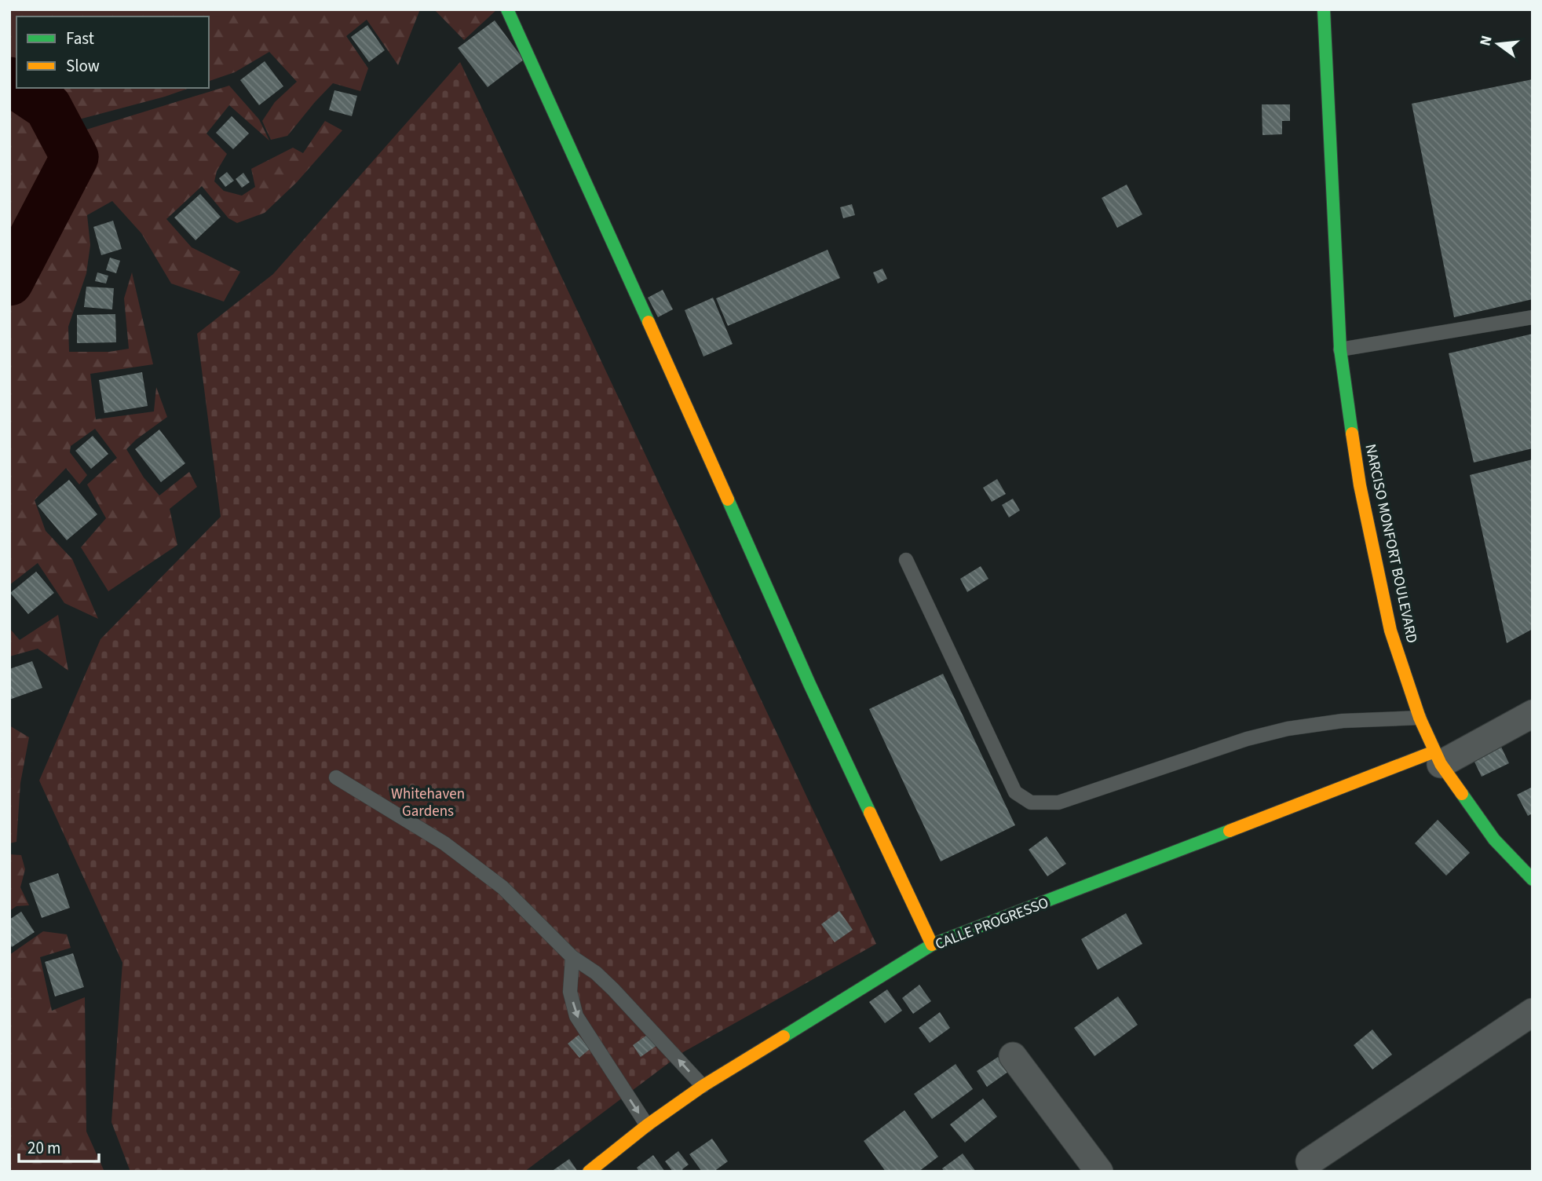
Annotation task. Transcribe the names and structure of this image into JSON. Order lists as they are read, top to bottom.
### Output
{
  "streets": {
    "main road": ["NARCISO MONFORT BOULEVARD", "CALLE PROGRESSO"]
  },
  "crossings": [
    ["NARCISO MONFORT BOULEVARD", "CALLE PROGRESSO"]
  ],
  "parks": ["Whitehaven Gardens"],
  "legend": ["Fast", "Slow"],
  "scale_bar": "20 m",
  "north": "left"
}
